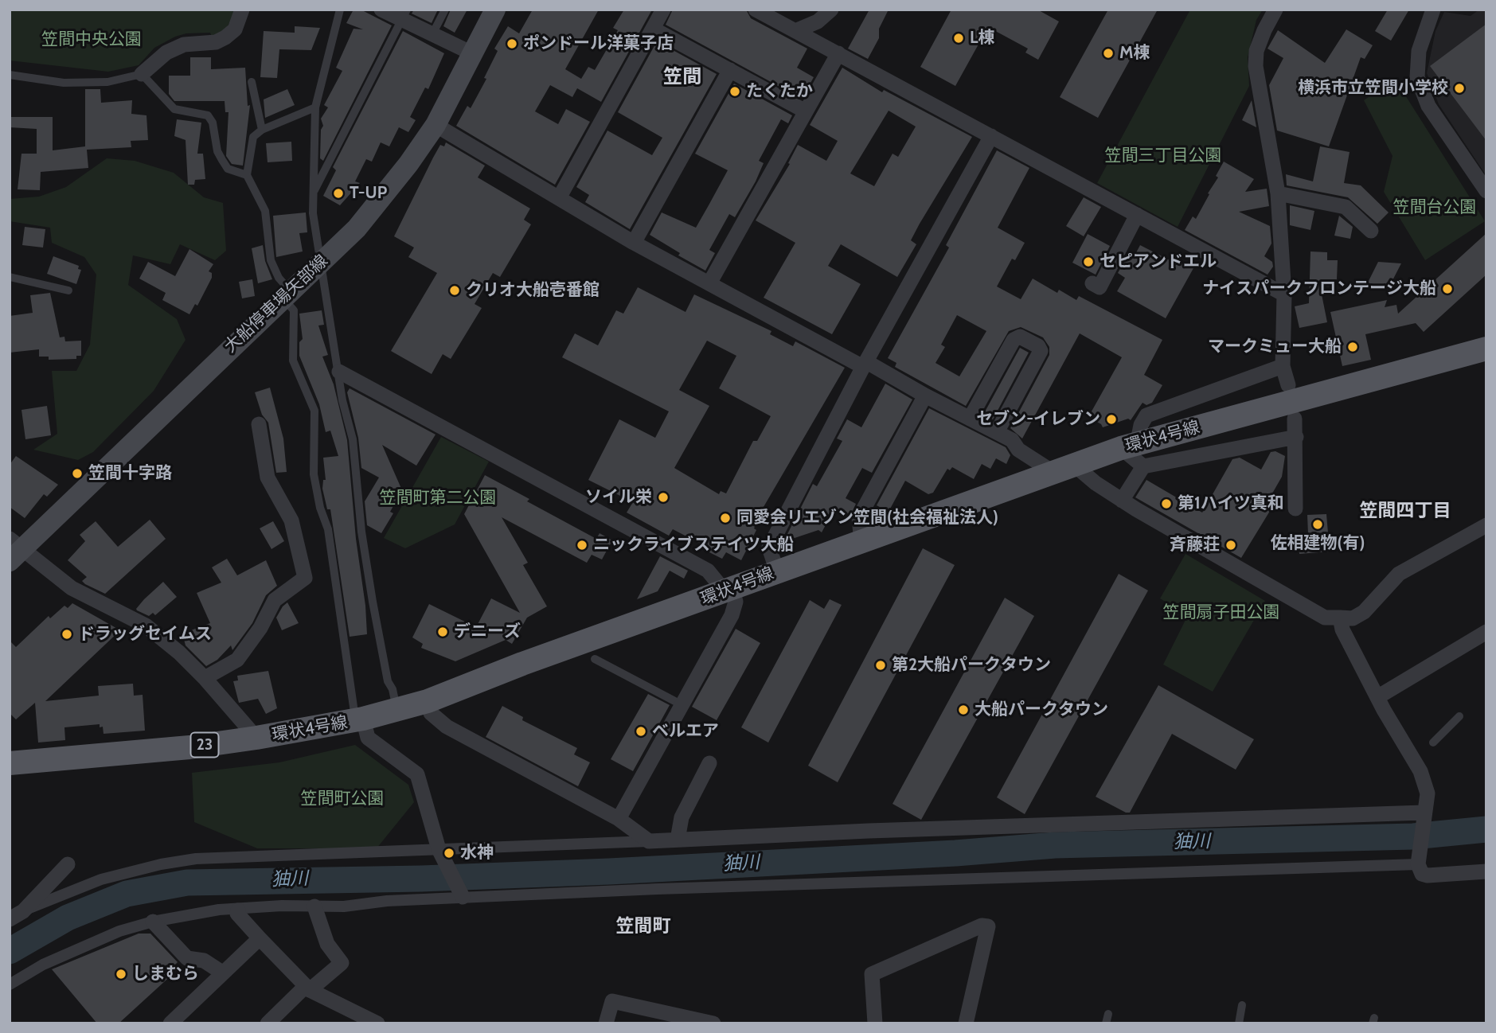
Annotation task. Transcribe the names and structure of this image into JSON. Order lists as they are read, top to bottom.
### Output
{
  "streets": {
    "main road": ["大船停車場矢部線", "環状4号線", "23"]
  },
  "districts": ["笠間", "笠間四丁目", "笠間町"],
  "water": ["㹨川"],
  "parks": [
    "笠間中央公園",
    "笠間三丁目公園",
    "笠間台公園",
    "笠間町第二公園",
    "笠間扇子田公園",
    "笠間町公園"
  ],
  "places": [
    "L棟",
    "ポンドール洋菓子店",
    "M棟",
    "横浜市立笠間小学校",
    "たくたか",
    "T-UP",
    "セピアンドエル",
    "ナイスパークフロンテージ大船",
    "クリオ大船壱番館",
    "マークミュー大船",
    "セブン-イレブン",
    "笠間十字路",
    "ソイル栄",
    "第1ハイツ真和",
    "同愛会リエゾン笠間(社会福祉法人)",
    "佐相建物(有)",
    "ニックライブステイツ大船",
    "斉藤荘",
    "デニーズ",
    "ドラッグセイムス",
    "第2大船パークタウン",
    "大船パークタウン",
    "ベルエア",
    "水神",
    "しまむら"
  ]
}
